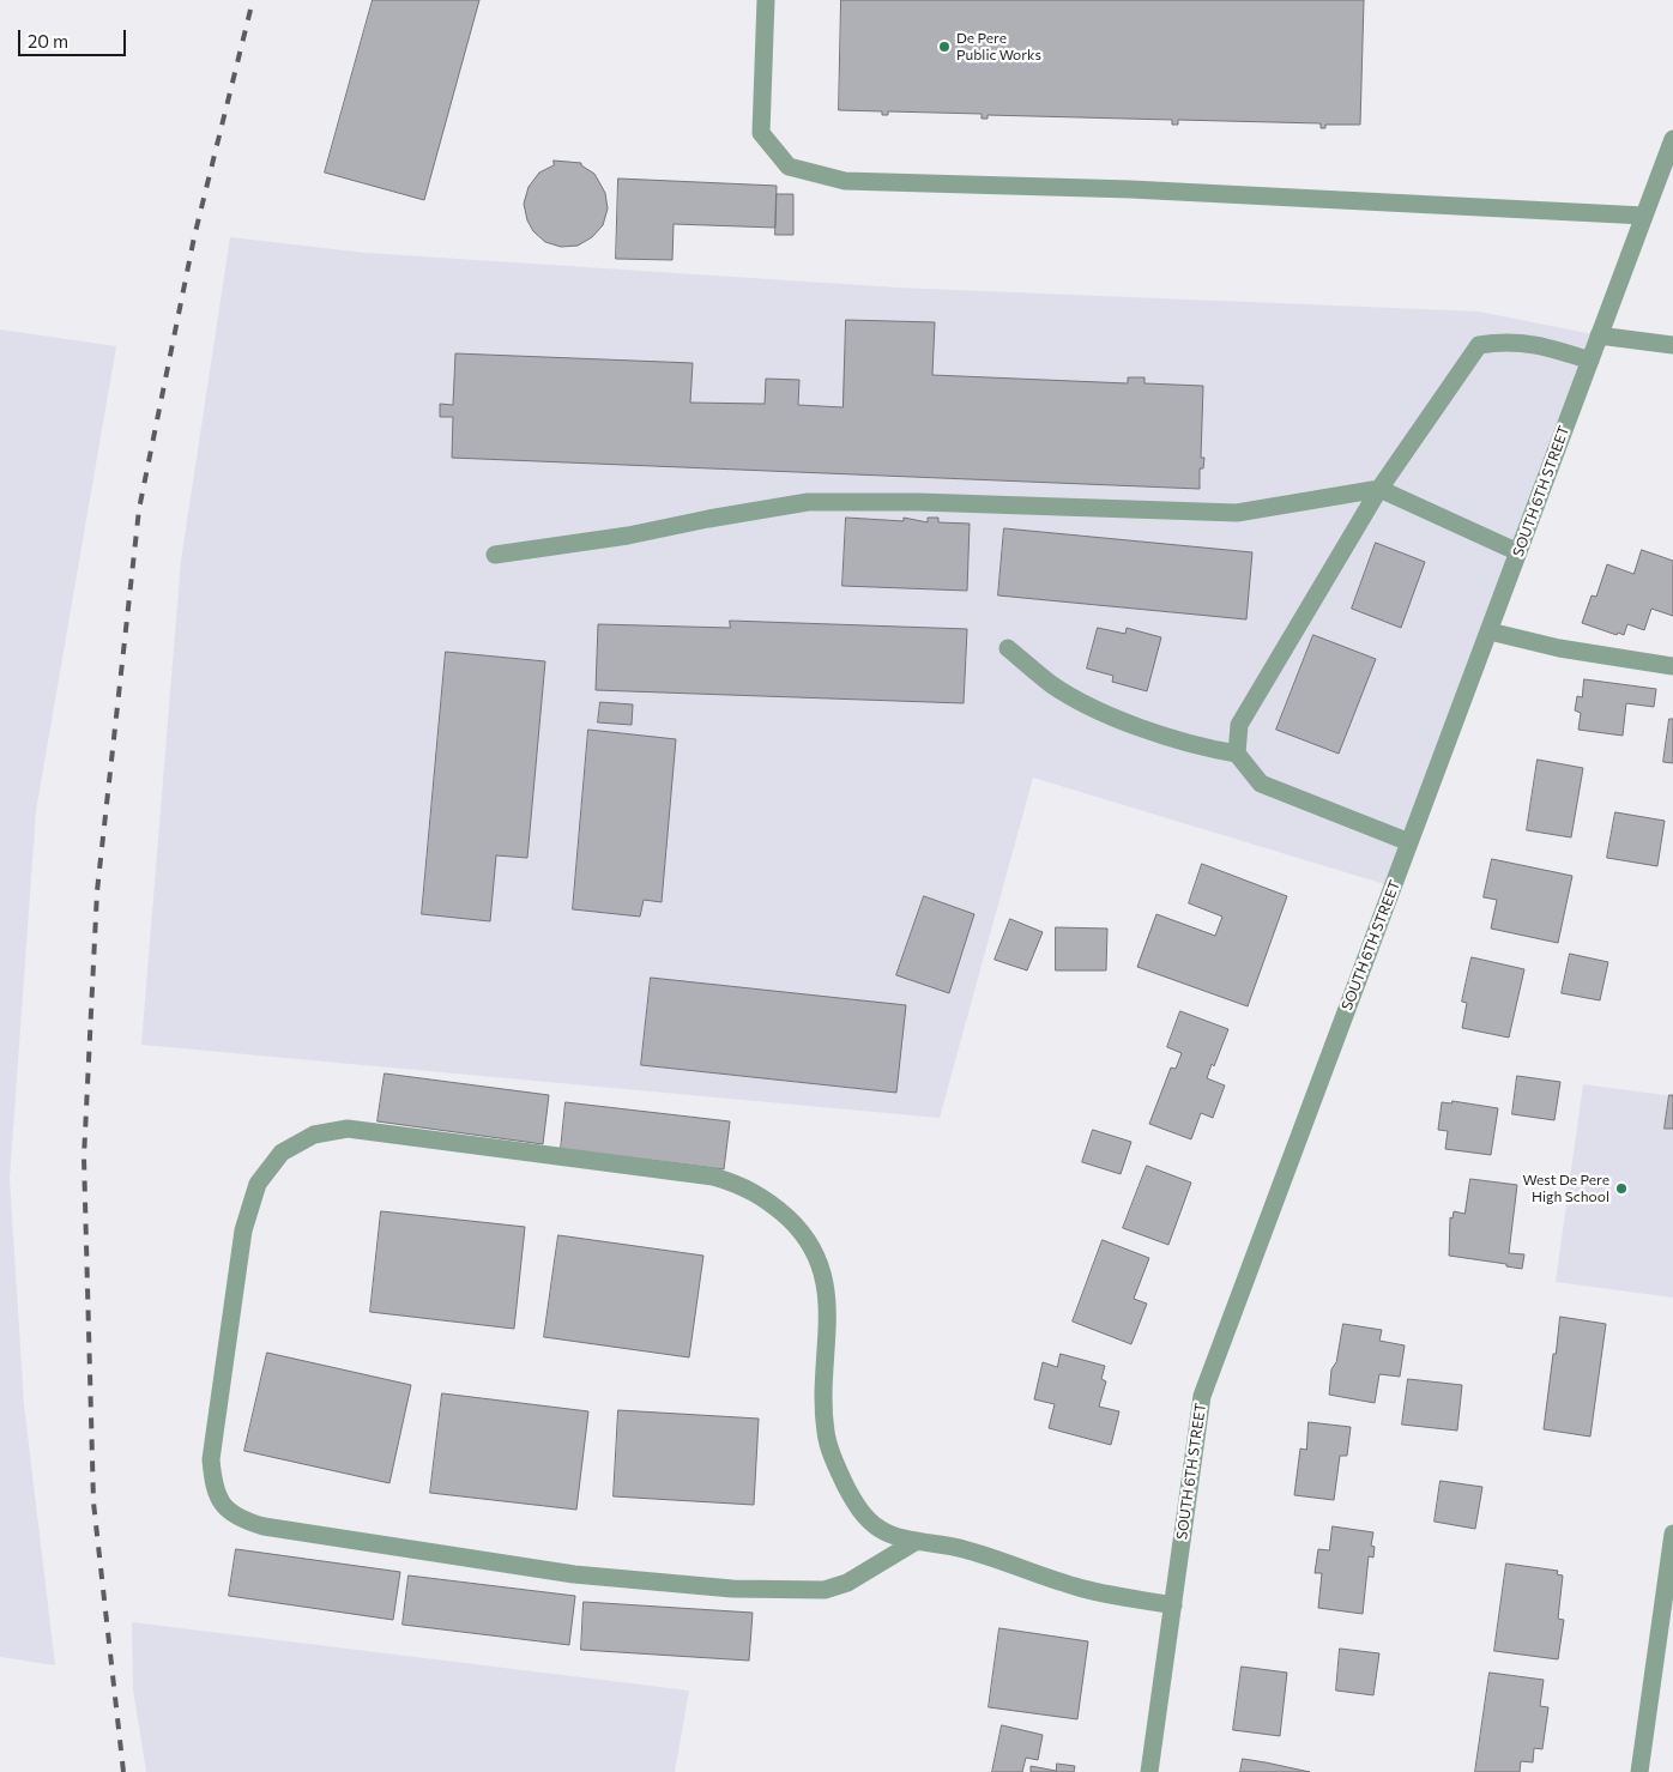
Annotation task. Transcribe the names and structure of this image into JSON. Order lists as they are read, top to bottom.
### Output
{
  "streets": {
    "street": ["SOUTH 6TH STREET"]
  },
  "places": ["De Pere Public Works", "West De Pere High School"],
  "scale_bar": "20 m"
}
